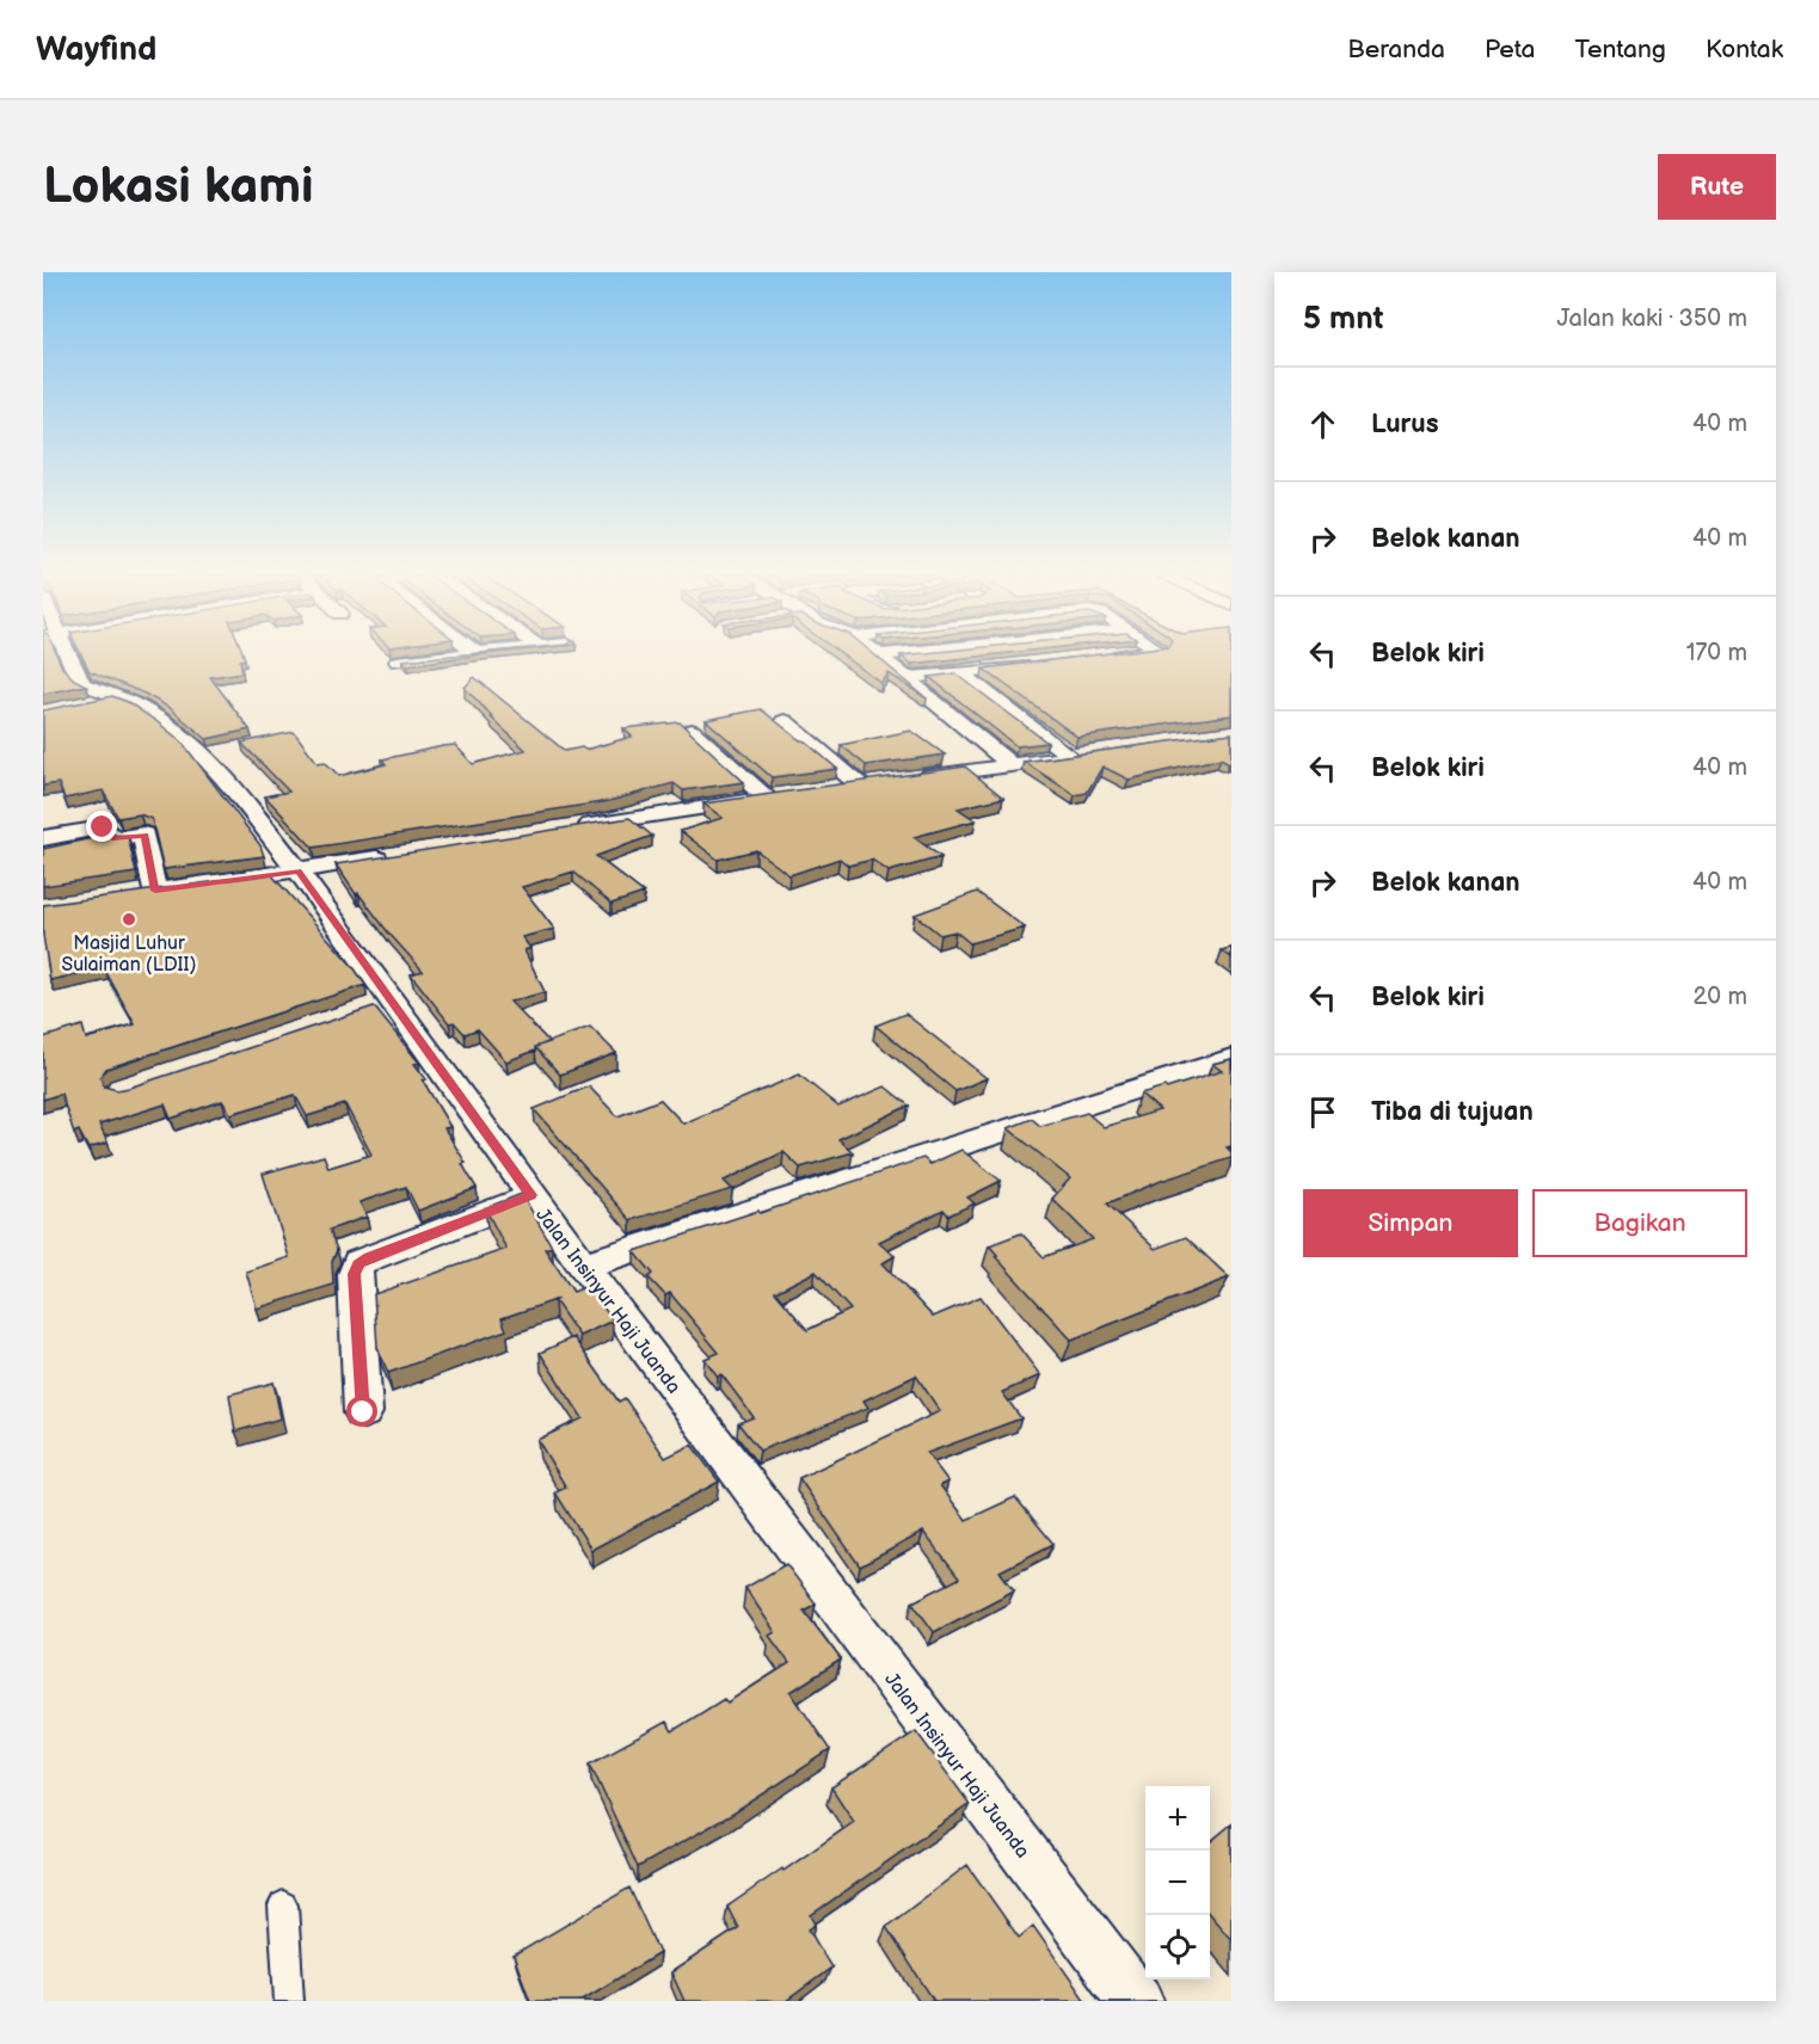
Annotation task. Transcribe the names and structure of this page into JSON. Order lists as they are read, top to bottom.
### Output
{
  "streets": {
    "street": ["Jalan Insinyur Haji Juanda"]
  },
  "places": ["Masjid Luhur Sulaiman (LDII)"],
  "page": {
    "header": "Wayfind",
    "nav": [
      "Beranda",
      "Peta",
      "Tentang",
      "Kontak"
    ],
    "buttons": [
      "Rute",
      ["Simpan", "Bagikan"]
    ],
    "title": "Lokasi kami",
    "heading": ["5 mnt", "Jalan kaki · 350 m"],
    "list": [
      ["Lurus", "40 m"],
      ["Belok kanan", "40 m"],
      ["Belok kiri", "170 m"],
      ["Belok kiri", "40 m"],
      ["Belok kanan", "40 m"],
      ["Belok kiri", "20 m"],
      "Tiba di tujuan"
    ],
    "map_buttons": ["+", "−"]
  }
}
